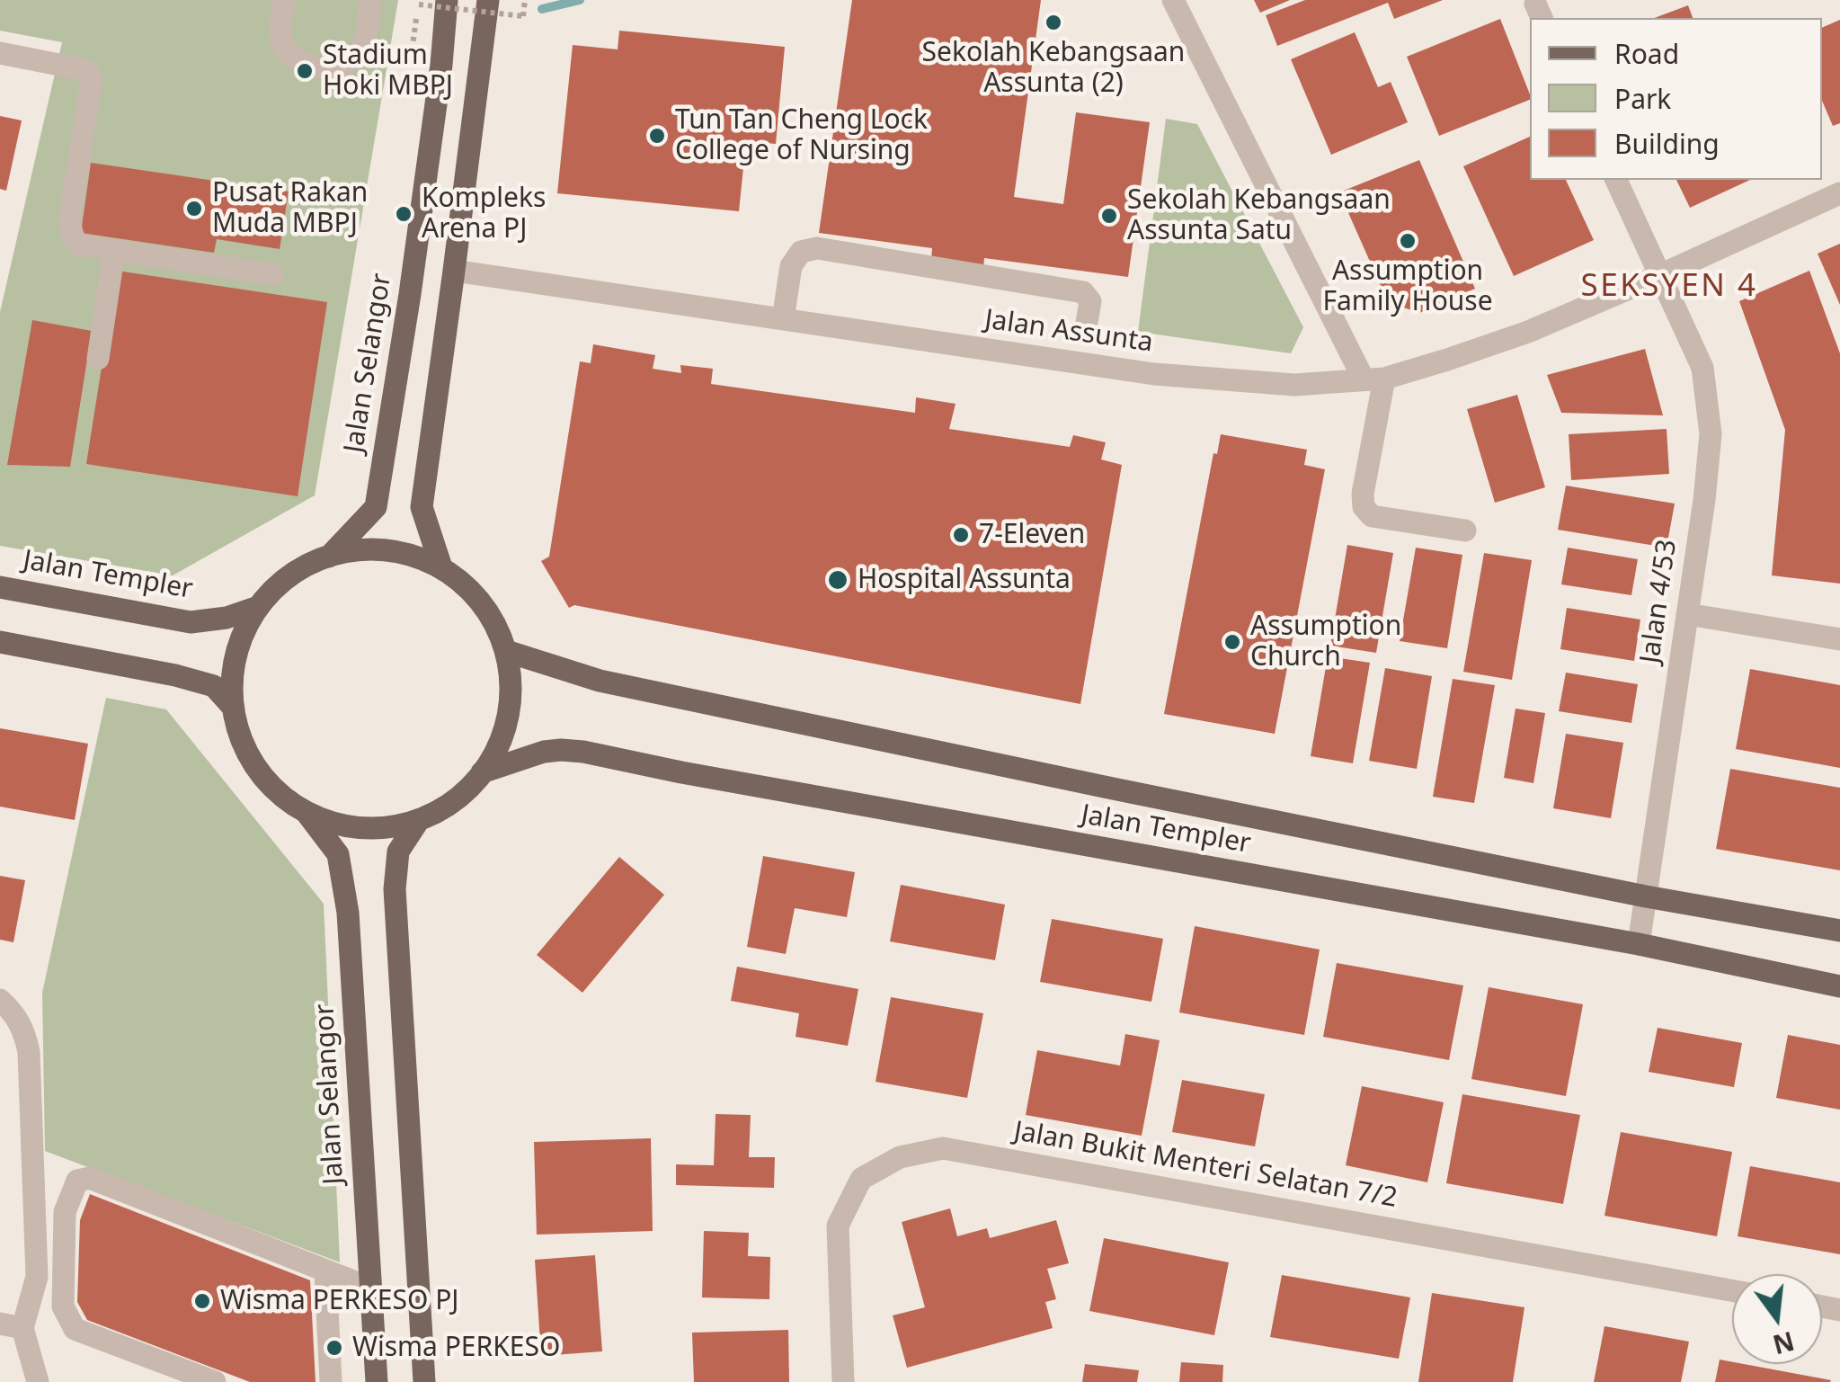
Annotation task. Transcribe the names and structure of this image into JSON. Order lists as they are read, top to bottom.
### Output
{
  "streets": {
    "main road": ["Jalan Selangor", "Jalan Templer"],
    "street": ["Jalan Assunta", "Jalan 4/53", "Jalan Bukit Menteri Selatan 7/2"]
  },
  "crossings": [
    ["Jalan Assunta", "Jalan 4/53"],
    ["Jalan Selangor", "Jalan Templer"],
    ["Jalan Templer", "Jalan 4/53"]
  ],
  "districts": ["SEKSYEN 4"],
  "places": [
    "Sekolah Kebangsaan Assunta (2)",
    "Stadium Hoki MBPJ",
    "Tun Tan Cheng Lock College of Nursing",
    "Pusat Rakan Muda MBPJ",
    "Kompleks Arena PJ",
    "Sekolah Kebangsaan Assunta Satu",
    "Assumption Family House",
    "7-Eleven",
    "Hospital Assunta",
    "Assumption Church",
    "Wisma PERKESO PJ",
    "Wisma PERKESO"
  ],
  "legend": ["Road", "Park", "Building"],
  "north": "bottom"
}
